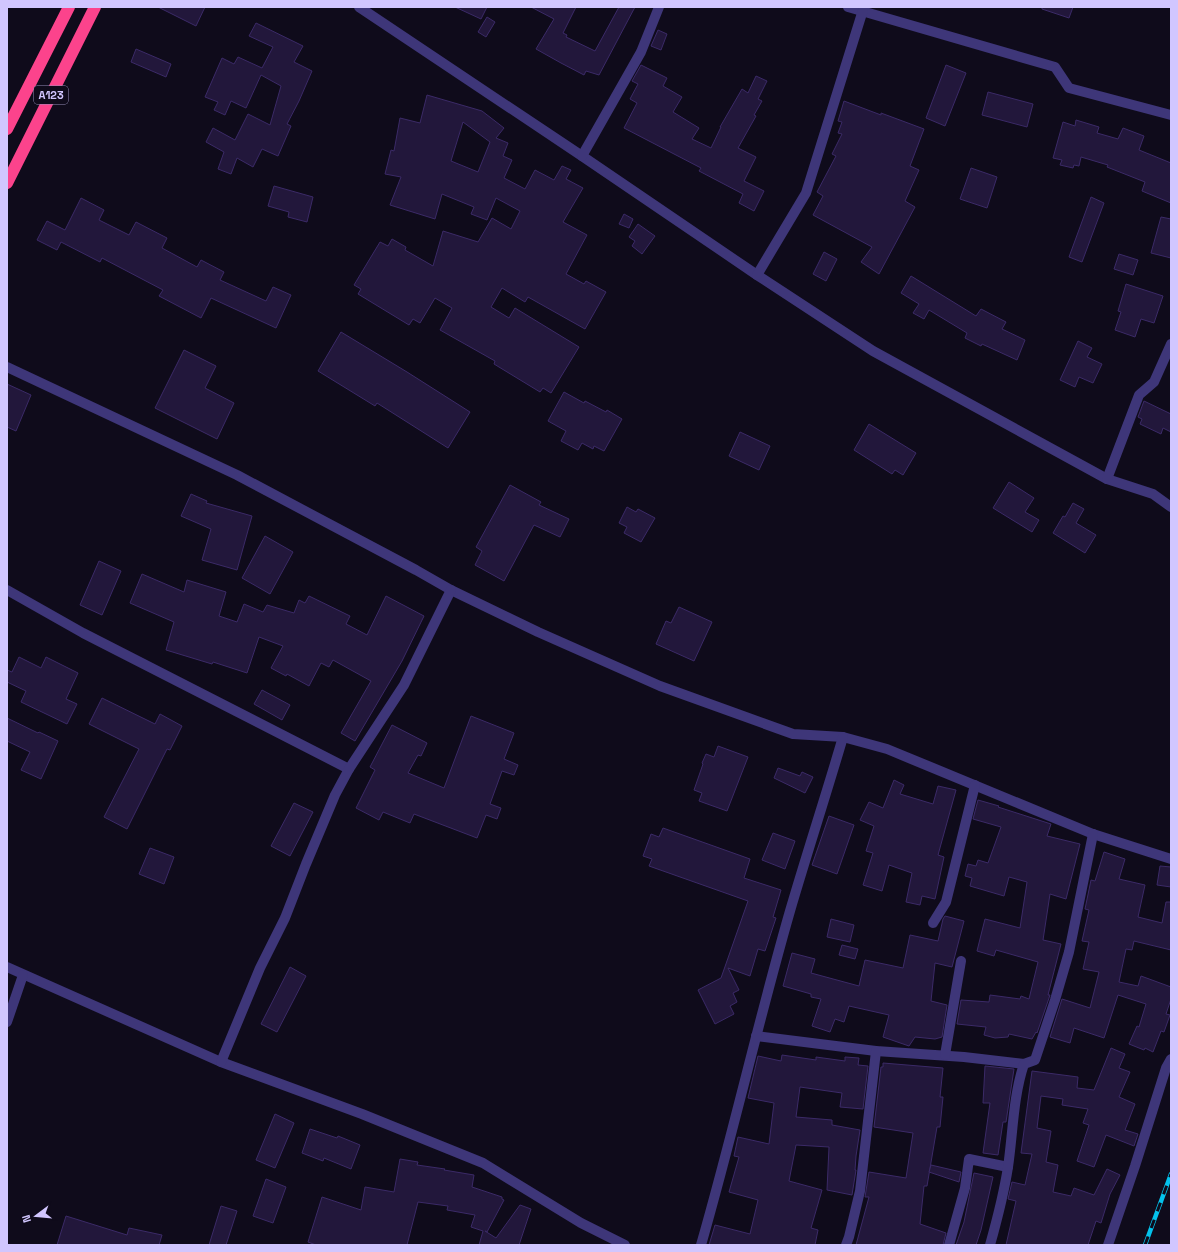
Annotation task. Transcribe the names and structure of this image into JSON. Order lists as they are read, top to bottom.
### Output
{
  "streets": {
    "highway": ["A123"]
  },
  "north": "left"
}
